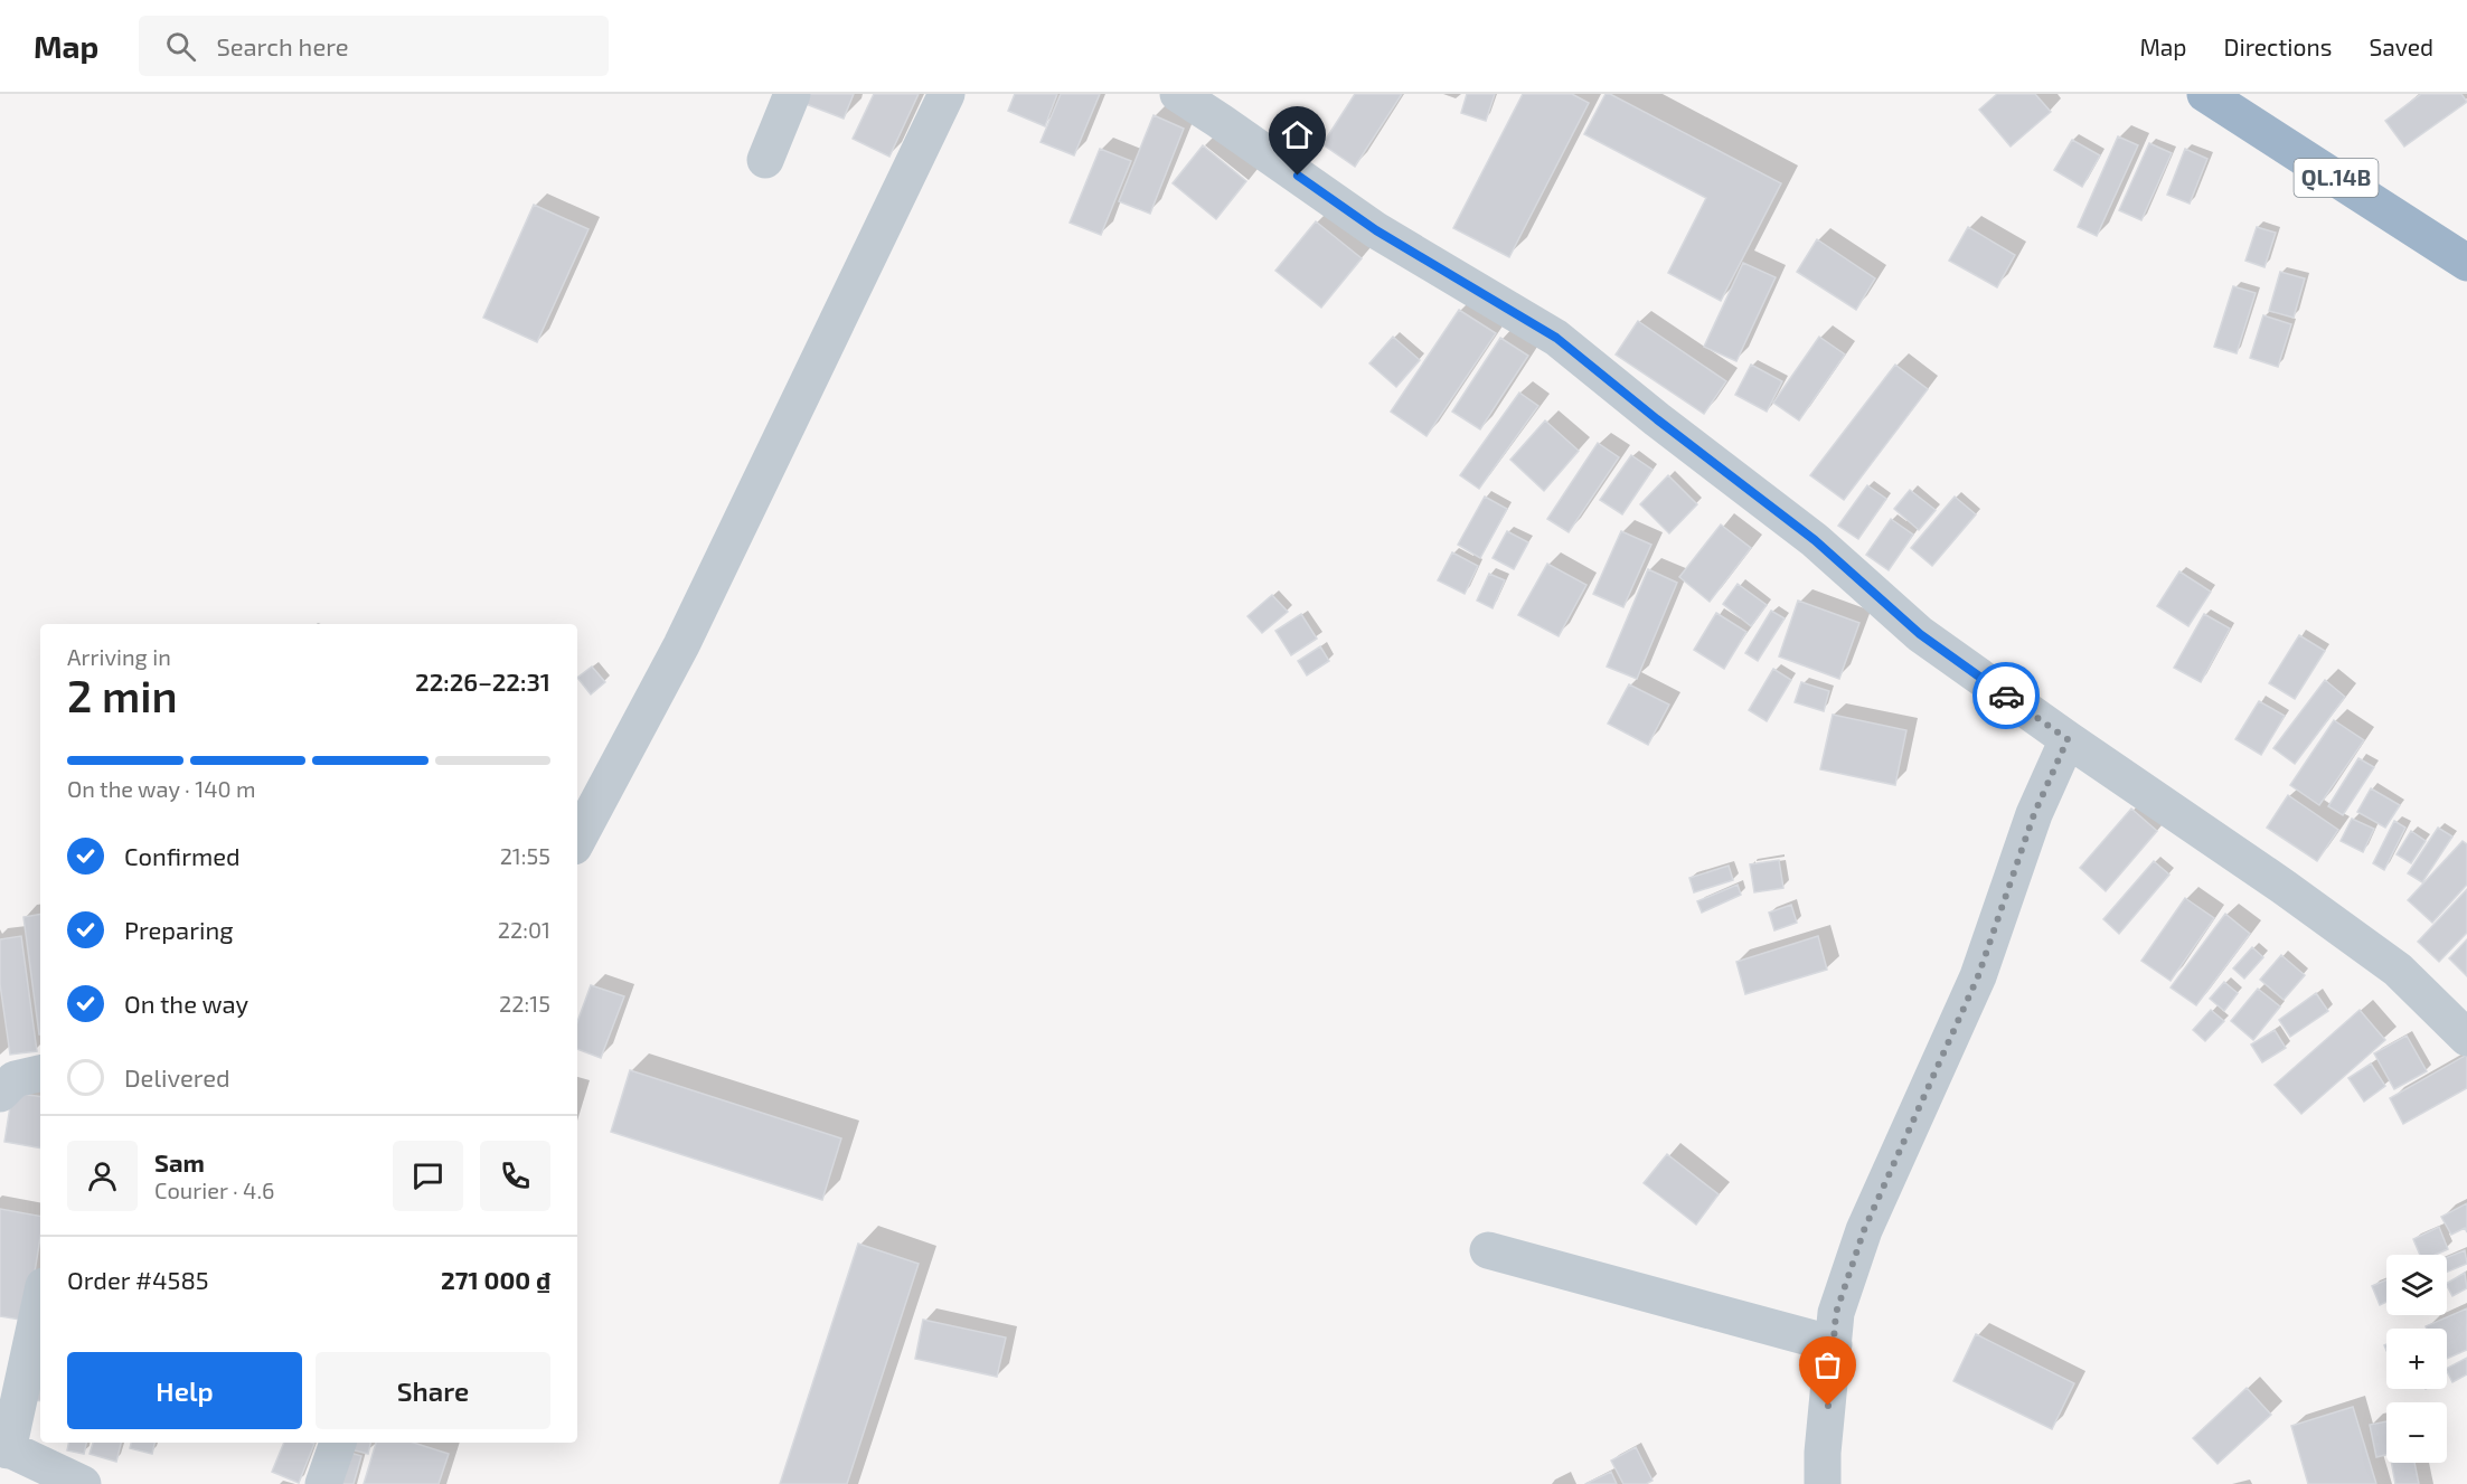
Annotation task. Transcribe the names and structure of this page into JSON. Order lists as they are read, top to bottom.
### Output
{
  "streets": {
    "highway": ["QL.14B"]
  },
  "page": {
    "header": "Map",
    "search": "Search here",
    "nav": ["Map", "Directions", "Saved"],
    "heading": ["2 min", "Arriving in", "22:26–22:31"],
    "panel": [
      "Sam",
      "Courier · 4.6",
      "Order #4585",
      "271 000 ₫"
    ],
    "bar": "On the way · 140 m",
    "list": [
      ["Confirmed", "21:55"],
      ["Preparing", "22:01"],
      ["On the way", "22:15"],
      "Delivered"
    ],
    "map_buttons": ["+", "−"],
    "buttons": ["Help", "Share"]
  }
}
